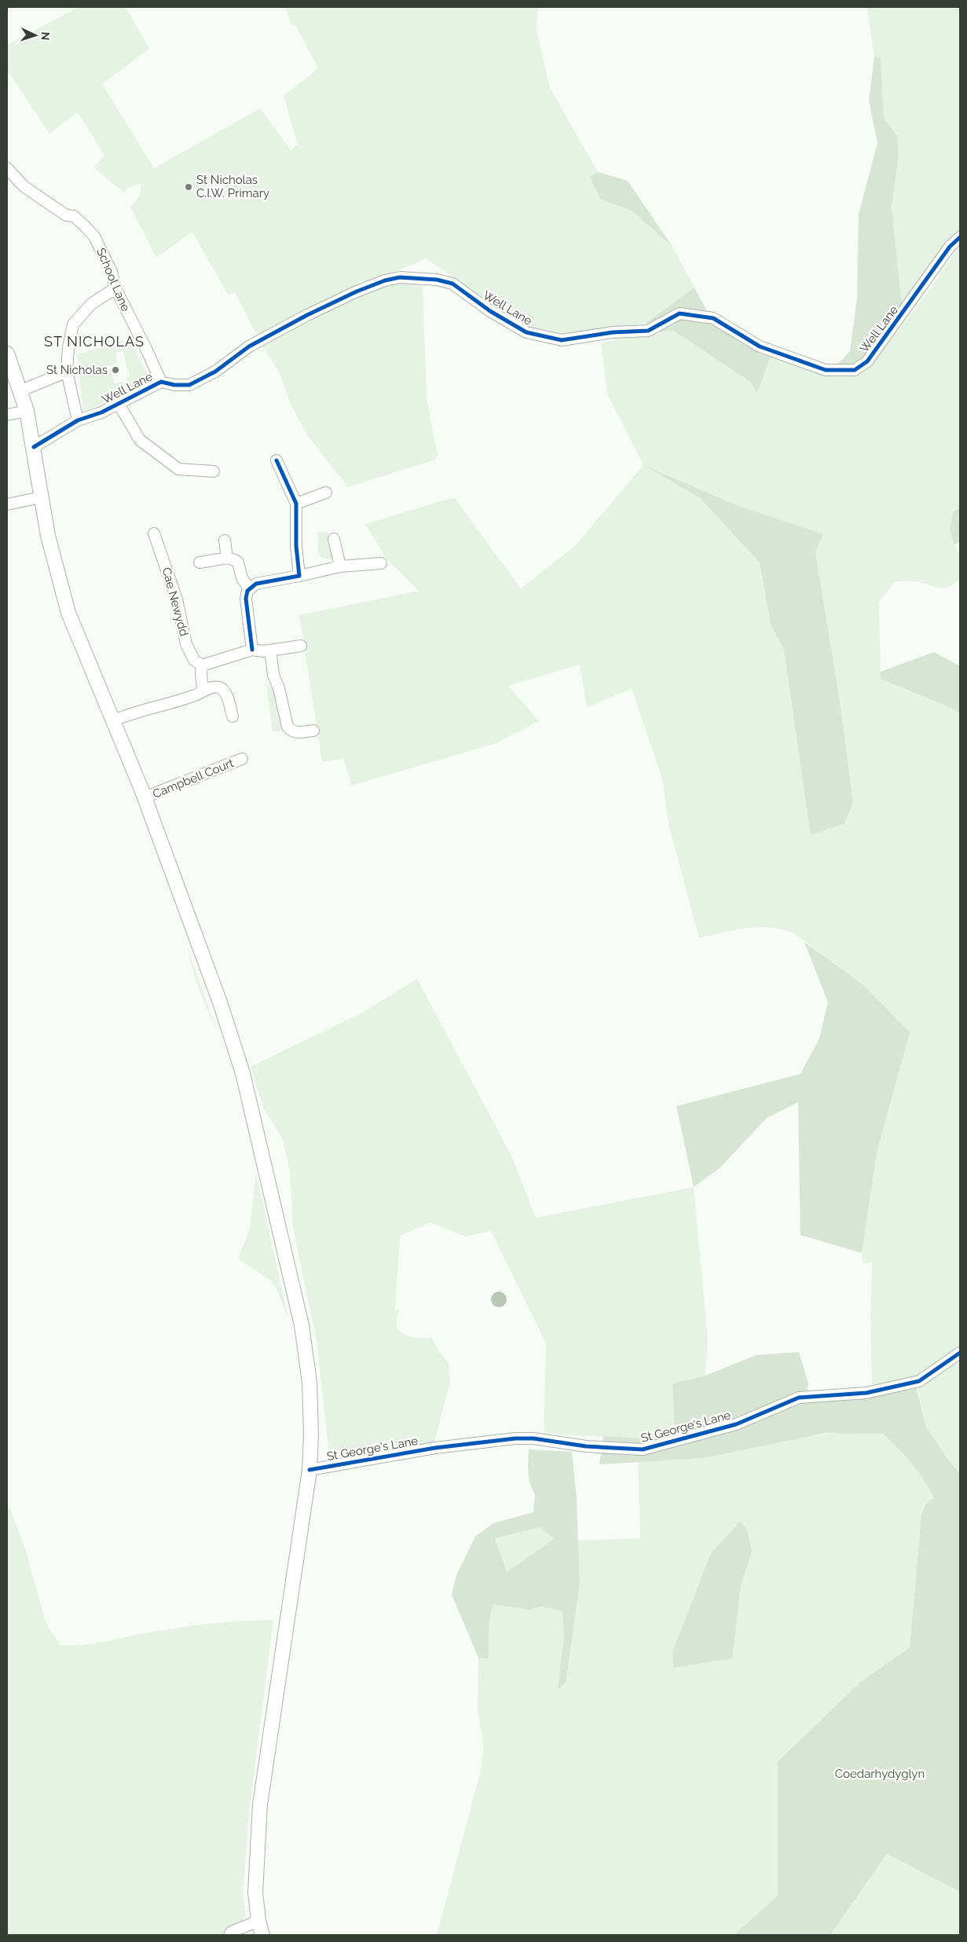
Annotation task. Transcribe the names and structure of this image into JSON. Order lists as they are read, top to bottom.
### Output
{
  "streets": {
    "street": [
      "School Lane",
      "Well Lane",
      "Cae Newydd",
      "Campbell Court",
      "St George's Lane"
    ]
  },
  "crossings": [
    ["School Lane", "Well Lane"]
  ],
  "districts": ["ST NICHOLAS"],
  "parks": ["Coedarhydyglyn"],
  "places": ["St Nicholas C.I.W. Primary", "St Nicholas"],
  "north": "right"
}
